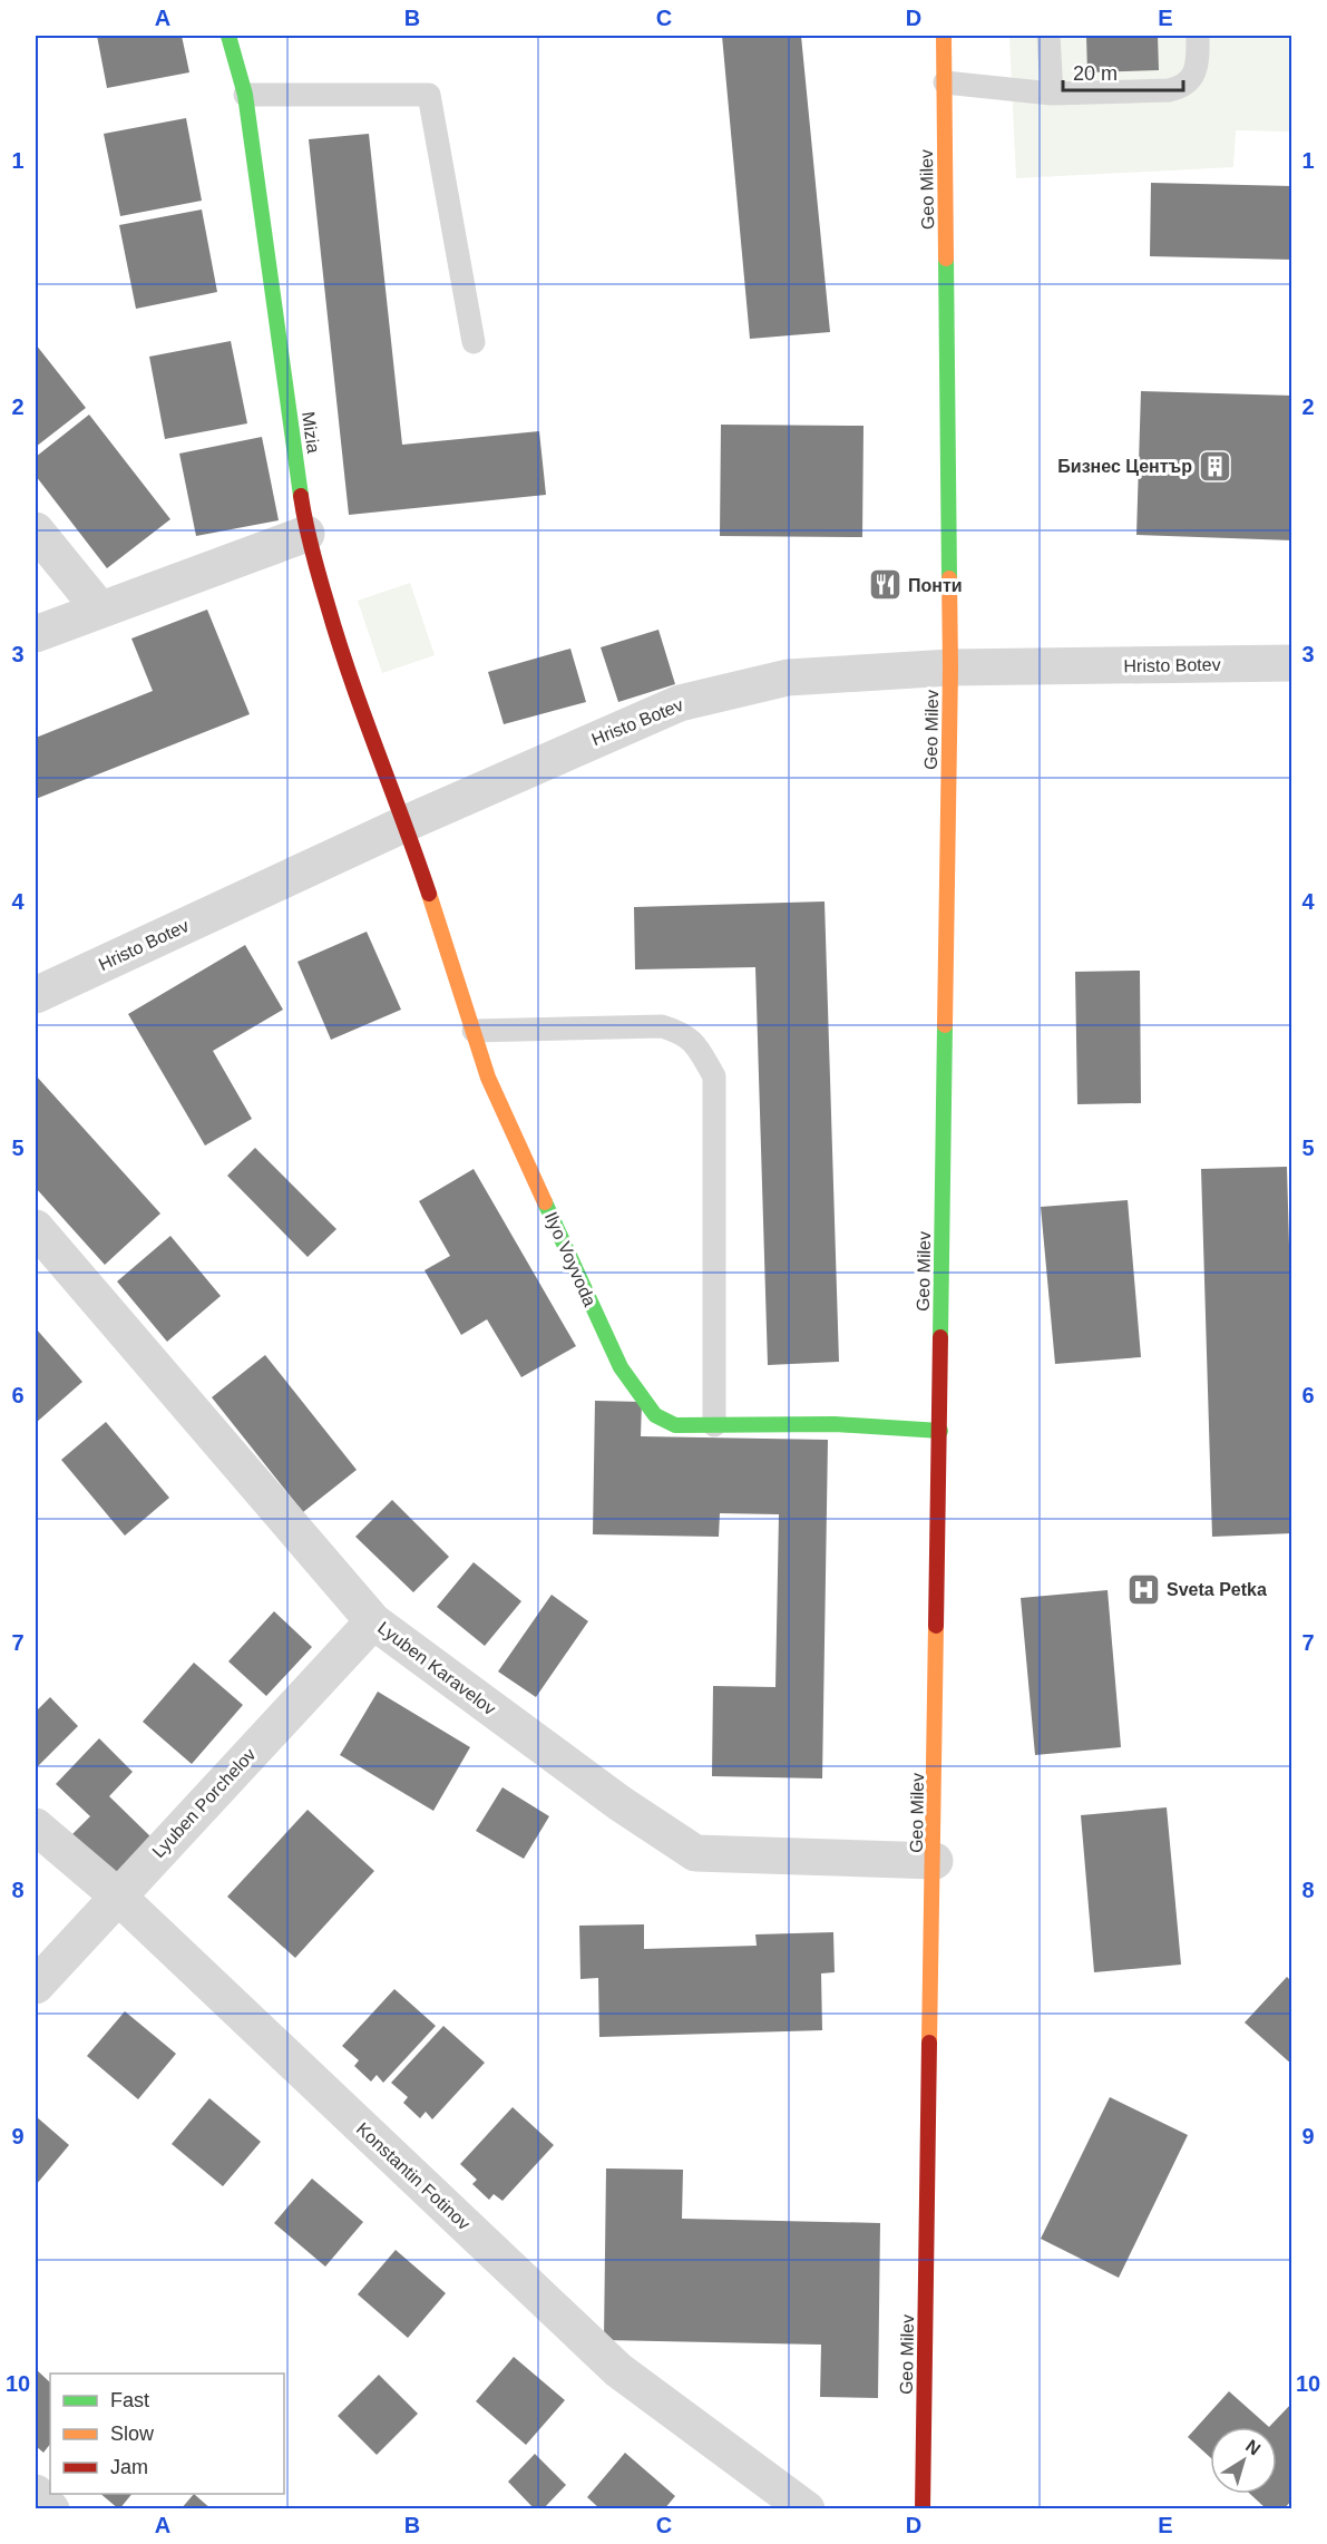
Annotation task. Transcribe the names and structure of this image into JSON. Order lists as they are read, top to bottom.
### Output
{
  "streets": {
    "street": [
      "Geo Milev",
      "Mizia",
      "Hristo Botev",
      "Ilyo Voyvoda",
      "Lyuben Karavelov",
      "Lyuben Porchelov",
      "Konstantin Fotinov"
    ]
  },
  "crossings": [
    ["Geo Milev", "Hristo Botev"],
    ["Geo Milev", "Ilyo Voyvoda"],
    ["Geo Milev", "Lyuben Karavelov"],
    ["Mizia", "Hristo Botev"],
    ["Mizia", "Ilyo Voyvoda"],
    ["Hristo Botev", "Ilyo Voyvoda"],
    ["Lyuben Karavelov", "Lyuben Porchelov"],
    ["Lyuben Porchelov", "Konstantin Fotinov"]
  ],
  "places": {
    "building": ["Бизнес Център"],
    "restaurant": ["Понти"],
    "hospital": ["Sveta Petka"]
  },
  "legend": ["Fast", "Slow", "Jam"],
  "scale_bar": "20 m",
  "north": "top right",
  "grid": {
    "columns": [
      "A",
      "B",
      "C",
      "D",
      "E"
    ],
    "rows": [
      "1",
      "2",
      "3",
      "4",
      "5",
      "6",
      "7",
      "8",
      "9",
      "10"
    ]
  }
}
